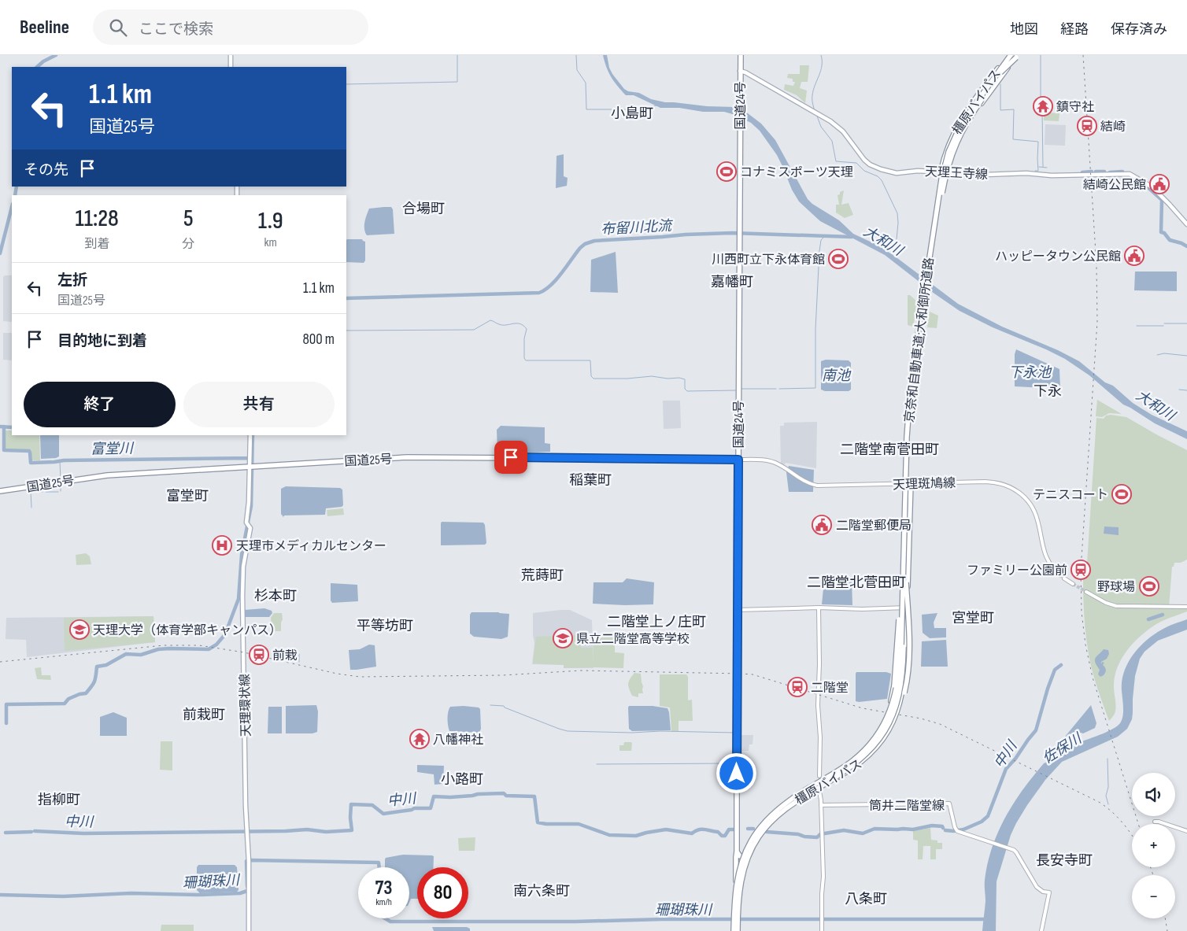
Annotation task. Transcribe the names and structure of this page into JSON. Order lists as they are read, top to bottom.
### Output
{
  "streets": {
    "highway": [
      "橿原バイパス",
      "国道24号",
      "京奈和自動車道;大和御所道路",
      "国道25号"
    ],
    "main road": [
      "天理王寺線",
      "天理斑鳩線",
      "天理環状線",
      "筒井二階堂線"
    ]
  },
  "crossings": [
    ["橿原バイパス", "国道24号"],
    ["橿原バイパス", "天理王寺線"],
    ["橿原バイパス", "京奈和自動車道;大和御所道路"],
    ["橿原バイパス", "天理斑鳩線"],
    ["国道24号", "天理王寺線"],
    ["国道24号", "国道25号"],
    ["国道24号", "天理斑鳩線"],
    ["国道25号", "天理斑鳩線"],
    ["国道25号", "天理環状線"]
  ],
  "districts": [
    "小島町",
    "合場町",
    "嘉幡町",
    "下永",
    "二階堂南菅田町",
    "稲葉町",
    "富堂町",
    "荒蒔町",
    "二階堂北菅田町",
    "杉本町",
    "宮堂町",
    "二階堂上ノ庄町",
    "平等坊町",
    "前栽町",
    "小路町",
    "指柳町",
    "長安寺町",
    "南六条町",
    "八条町"
  ],
  "water": [
    "布留川北流",
    "大和川",
    "下永池",
    "南池",
    "富堂川",
    "佐保川",
    "中川",
    "珊瑚珠川"
  ],
  "places": {
    "temple": ["鎮守社", "八幡神社"],
    "station": [
      "結崎",
      "ファミリー公園前",
      "前栽",
      "二階堂"
    ],
    "sports": [
      "コナミスポーツ天理",
      "川西町立下永体育館",
      "テニスコート",
      "野球場"
    ],
    "public building": ["結崎公民館", "ハッピータウン公民館", "二階堂郵便局"],
    "hospital": ["天理市メディカルセンター"],
    "school or university": ["天理大学（体育学部キャンパス）", "県立二階堂高等学校"]
  },
  "page": {
    "header": "Beeline",
    "search": "ここで検索",
    "nav": ["地図", "経路", "保存済み"],
    "turn": ["1.1 km", "国道25号"],
    "then": "その先",
    "eta": [
      "11:28",
      "到着",
      "5",
      "分",
      "1.9",
      "km"
    ],
    "list": [
      {
        "name": "左折",
        "note": "国道25号",
        "value": "1.1 km"
      },
      {
        "name": "目的地に到着",
        "value": "800 m"
      }
    ],
    "buttons": ["終了", "共有"],
    "map_buttons": ["+", "−"],
    "speed": "73 km/h",
    "limit": "80"
  }
}
